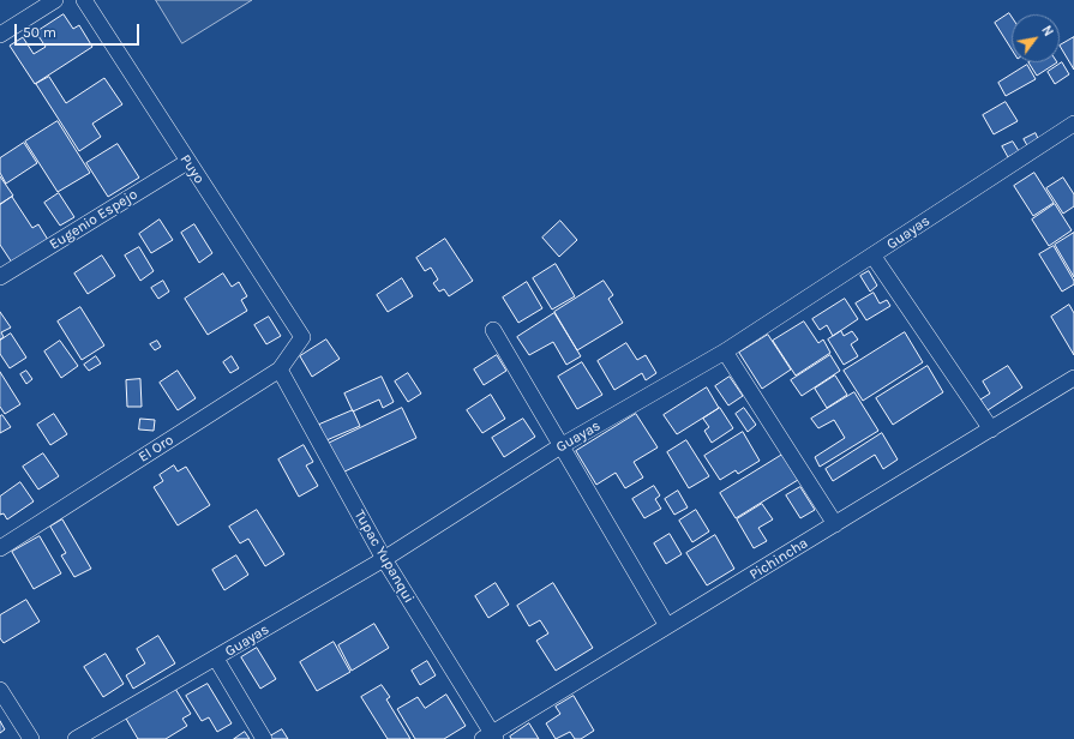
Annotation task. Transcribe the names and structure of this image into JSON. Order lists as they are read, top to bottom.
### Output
{
  "streets": {
    "street": [
      "Puyo",
      "Eugenio Espejo",
      "Guayas",
      "El Oro",
      "Tupac Yupanqui",
      "Pichincha"
    ]
  },
  "crossings": [
    ["Puyo", "Eugenio Espejo"],
    ["Puyo", "El Oro"],
    ["Guayas", "Tupac Yupanqui"],
    ["El Oro", "Tupac Yupanqui"],
    ["Tupac Yupanqui", "Pichincha"]
  ],
  "scale_bar": "50 m",
  "north": "top right"
}
